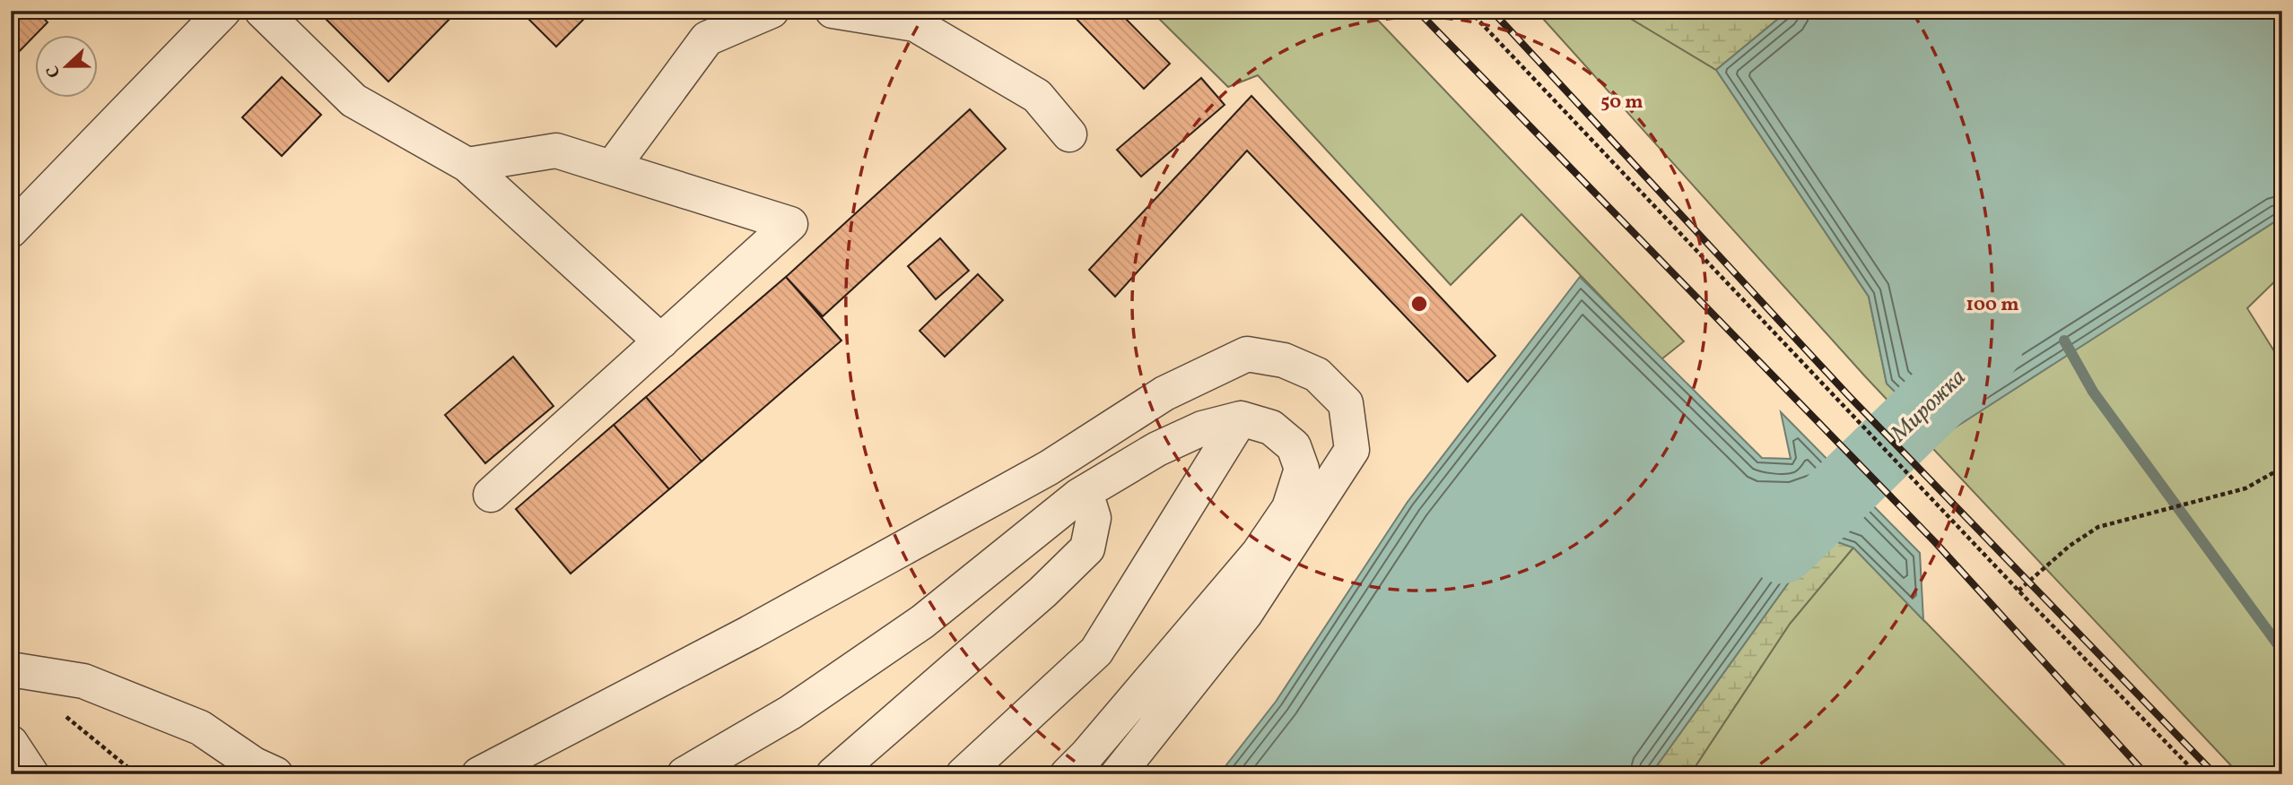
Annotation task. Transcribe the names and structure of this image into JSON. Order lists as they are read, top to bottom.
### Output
{
  "water": ["Мирожка"],
  "north": "left",
  "rings": ["50 m", "100 m"]
}
